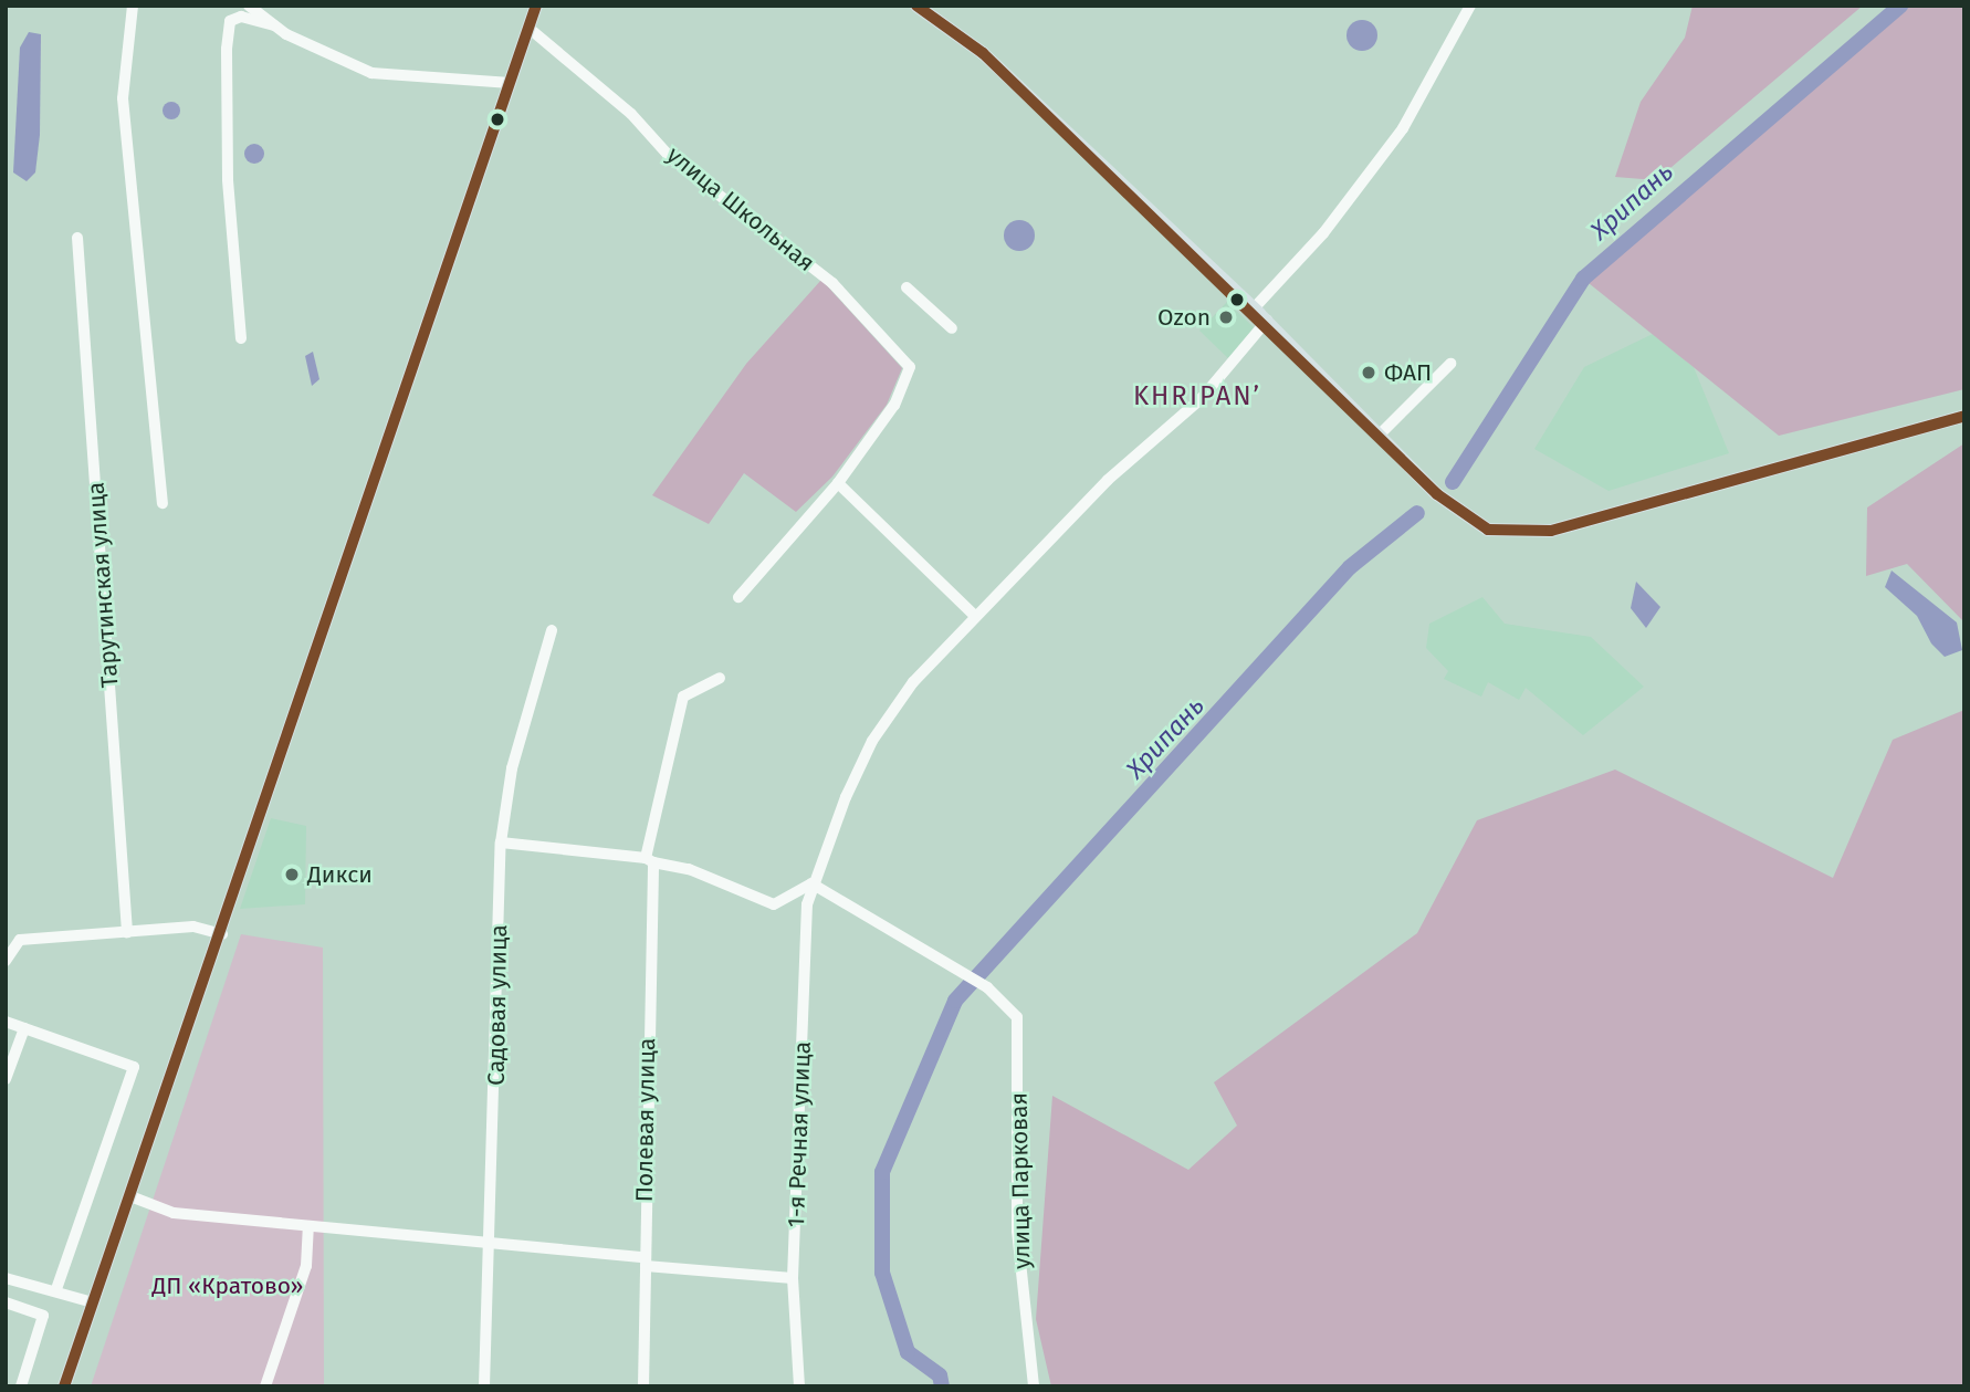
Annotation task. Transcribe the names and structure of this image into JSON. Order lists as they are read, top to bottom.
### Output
{
  "streets": {
    "street": [
      "улица Школьная",
      "Тарутинская улица",
      "Садовая улица",
      "Полевая улица",
      "1-я Речная улица",
      "улица Парковая"
    ]
  },
  "crossings": [
    ["1-я Речная улица", "улица Парковая"]
  ],
  "districts": ["KHRIPAN’"],
  "water": ["Хрипань"],
  "parks": ["ДП «Кратово»"],
  "places": ["Ozon", "ФАП", "Дикси"]
}
